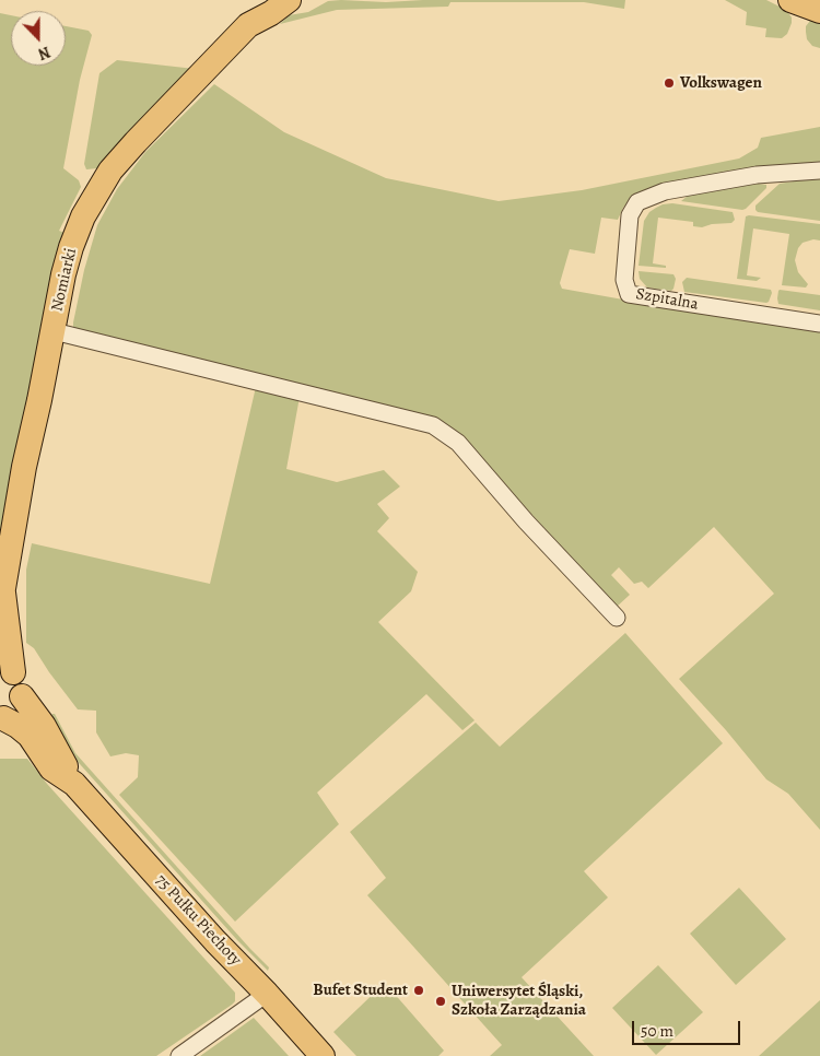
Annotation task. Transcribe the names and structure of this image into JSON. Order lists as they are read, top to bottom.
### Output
{
  "streets": {
    "main road": ["Nomiarki", "75 Pułku Piechoty"],
    "street": ["Szpitalna"]
  },
  "crossings": [
    ["Nomiarki", "75 Pułku Piechoty"]
  ],
  "places": ["Volkswagen", "Bufet Student", "Uniwersytet Śląski, Szkoła Zarządzania"],
  "scale_bar": "50 m",
  "north": "bottom"
}
